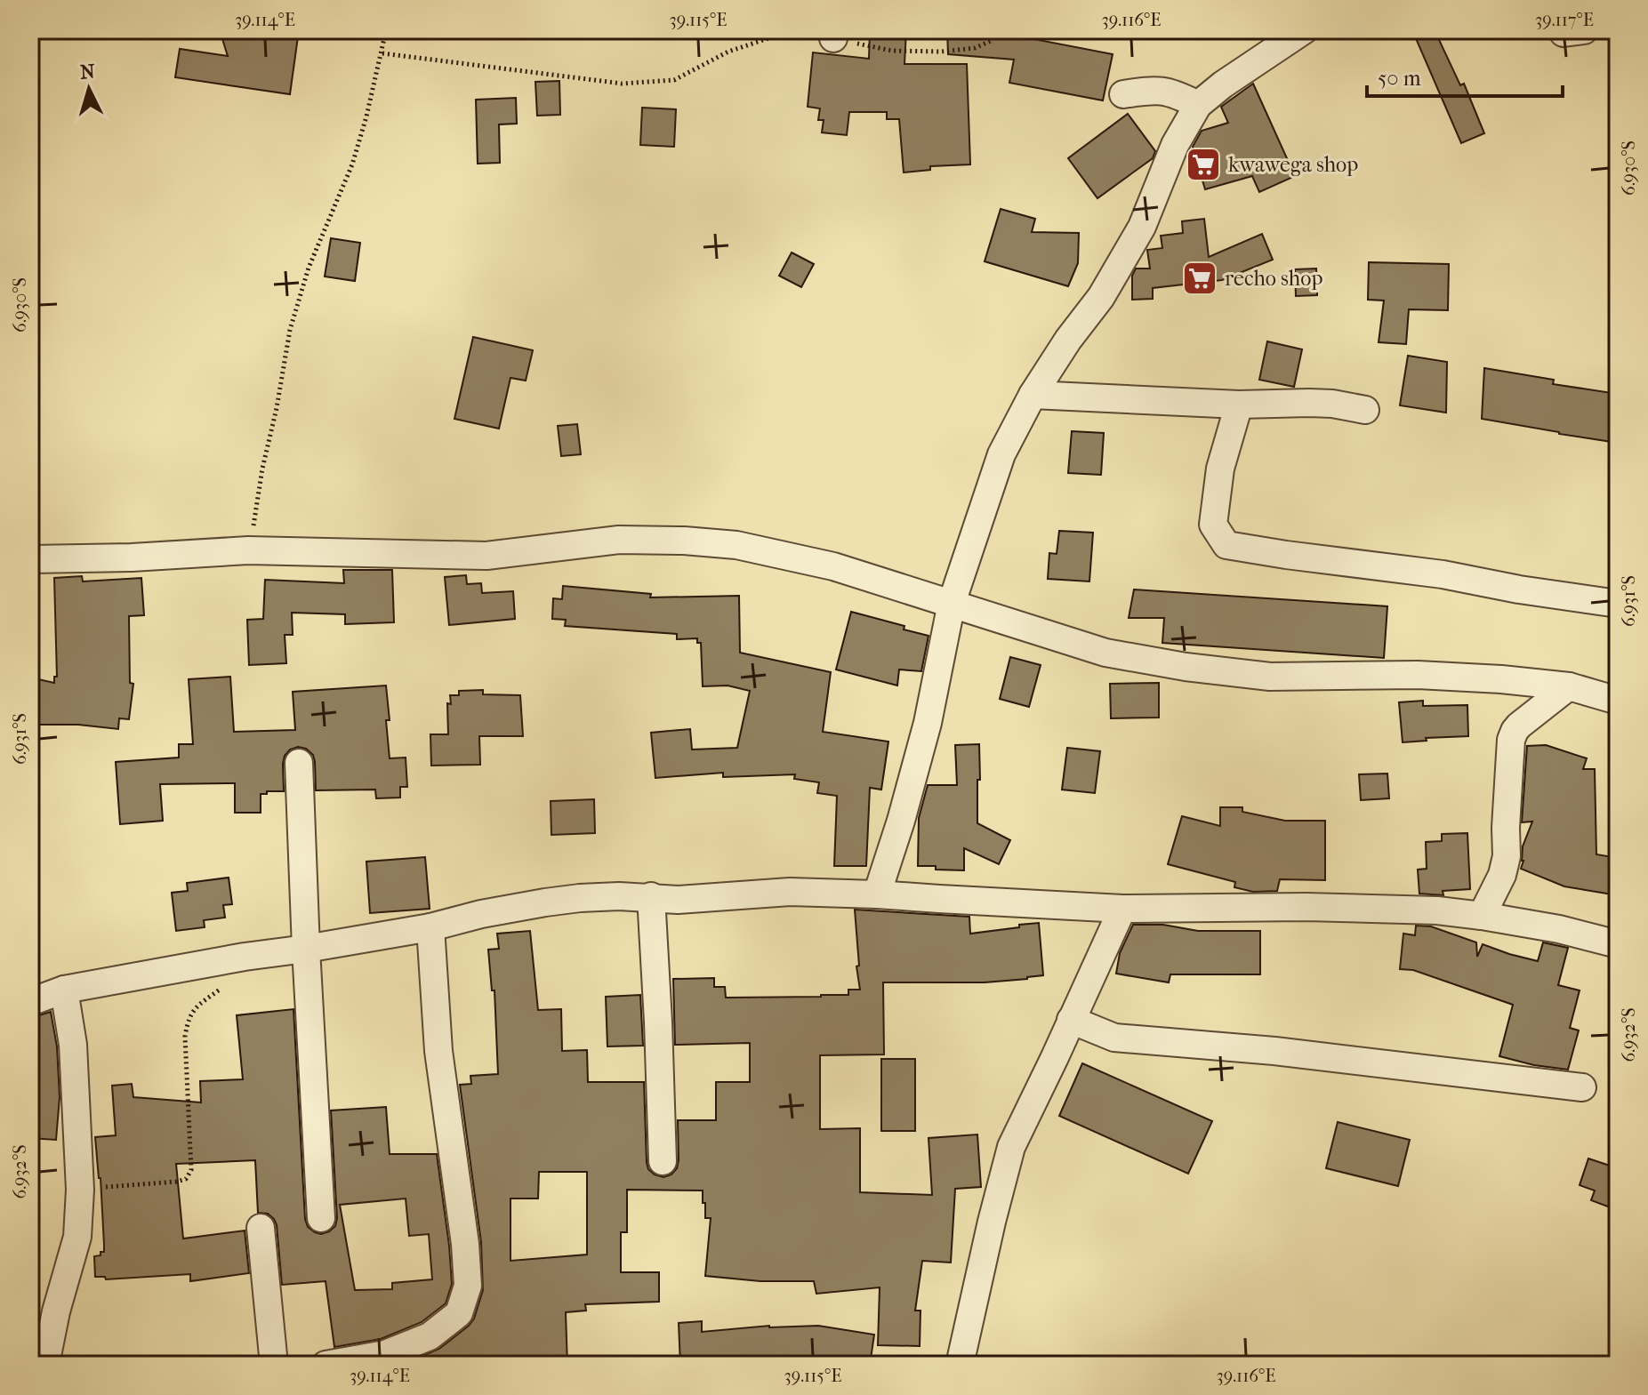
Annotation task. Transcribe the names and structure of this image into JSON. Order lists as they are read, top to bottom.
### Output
{
  "places": {
    "supermarket": ["kwawega shop", "recho shop"]
  },
  "scale_bar": "50 m",
  "north": "top",
  "coordinates": [
    "39.114°E",
    "39.115°E",
    "39.116°E",
    "39.117°E",
    "6.930°S",
    "6.931°S",
    "6.932°S"
  ]
}
